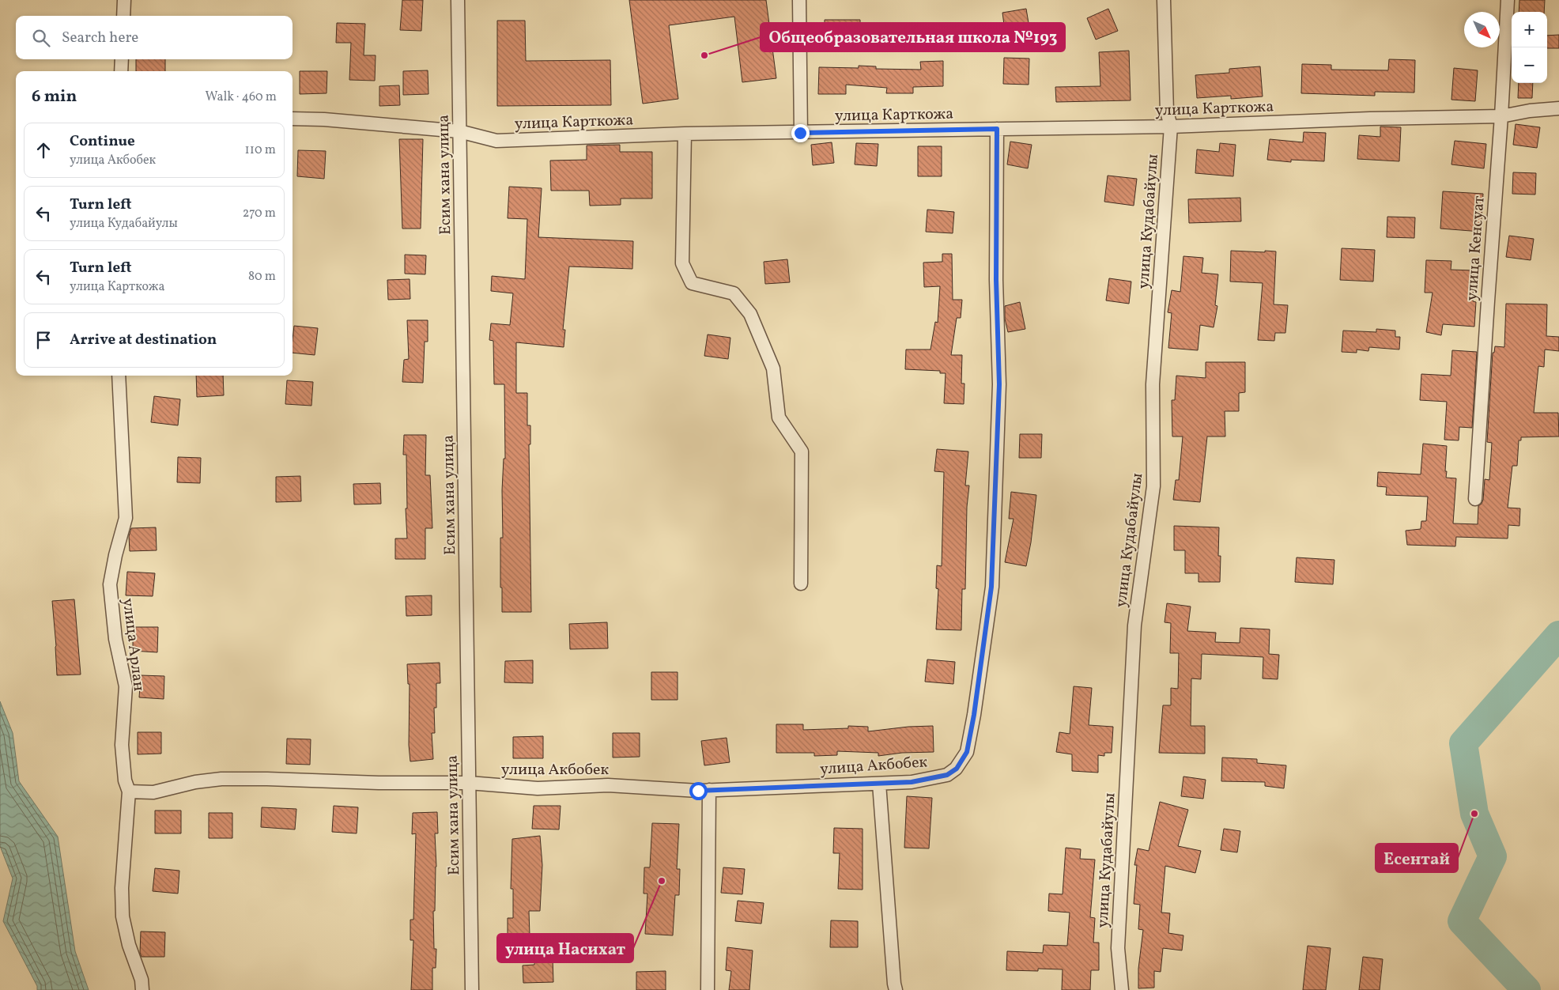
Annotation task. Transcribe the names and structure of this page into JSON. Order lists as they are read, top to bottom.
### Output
{
  "streets": {
    "street": [
      "улица Карткожа",
      "Есим хана улица",
      "улица Кудабайулы",
      "улица Кенсуат",
      "улица Арлан",
      "улица Акбобек"
    ]
  },
  "crossings": [
    ["улица Карткожа", "Есим хана улица"],
    ["улица Карткожа", "улица Кудабайулы"],
    ["улица Карткожа", "улица Кенсуат"],
    ["улица Карткожа", "улица Акбобек"],
    ["Есим хана улица", "улица Акбобек"],
    ["улица Арлан", "улица Акбобек"]
  ],
  "places": ["Общеобразовательная школа №193", "Есентай", "улица Насихат"],
  "north": "bottom right",
  "page": {
    "map_buttons": ["+", "−"],
    "search": "Search here",
    "heading": ["6 min", "Walk · 460 m"],
    "list": [
      ["Continue", "улица Акбобек", "110 m"],
      ["Turn left", "улица Кудабайулы", "270 m"],
      ["Turn left", "улица Карткожа", "80 m"],
      "Arrive at destination"
    ]
  }
}
